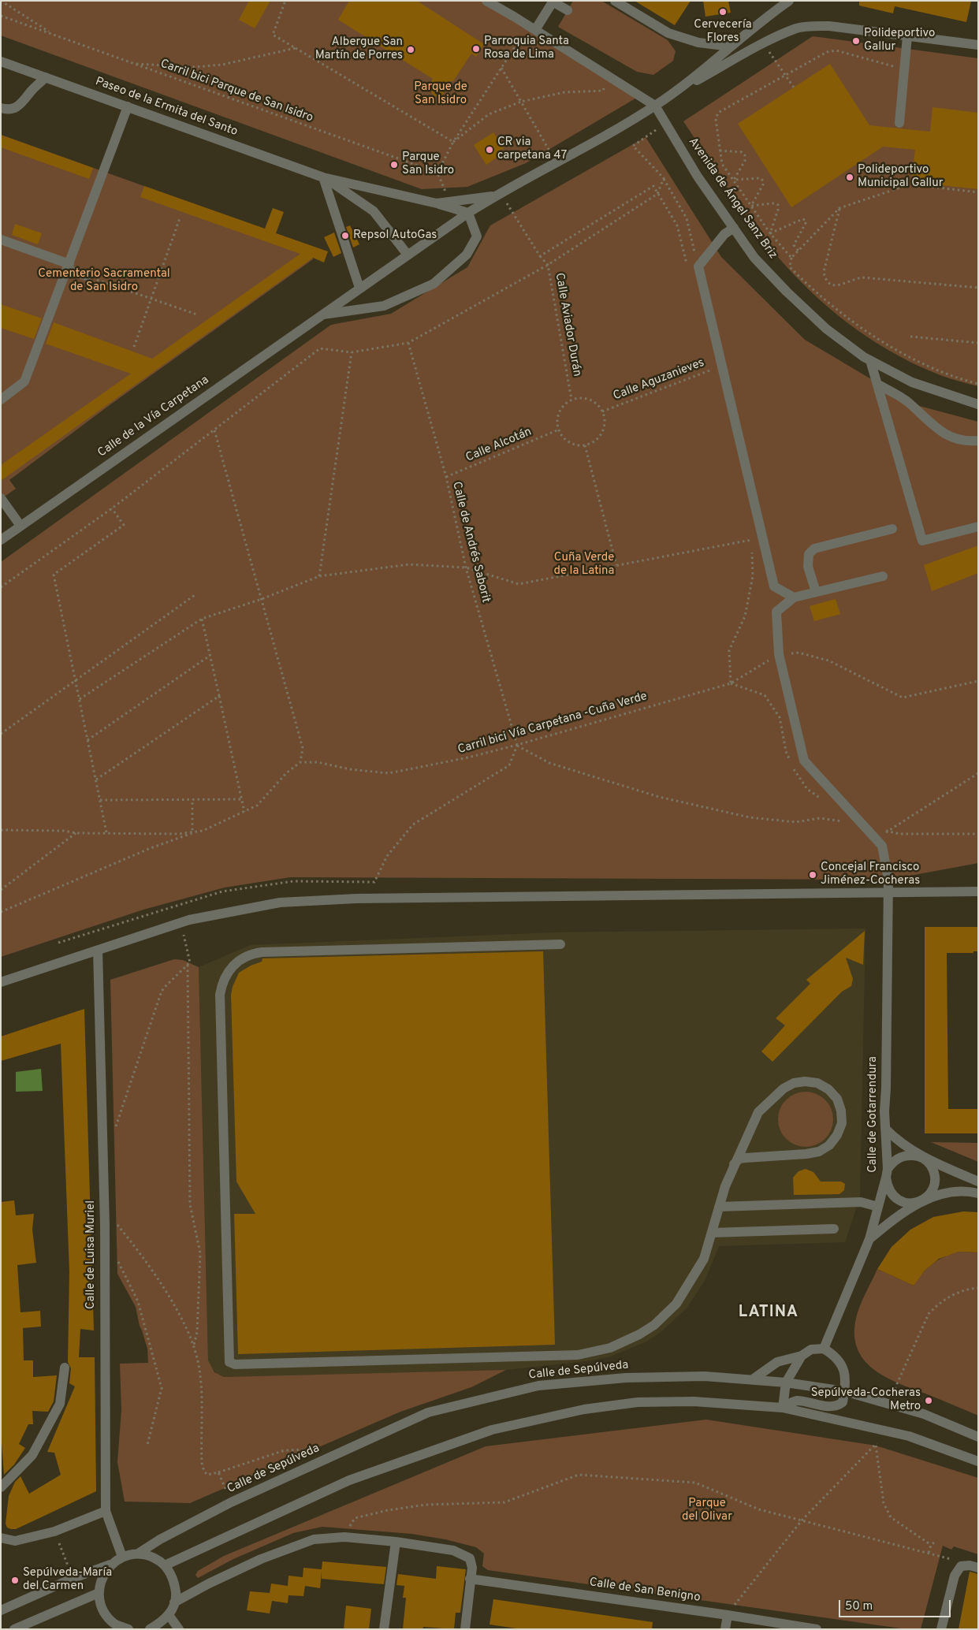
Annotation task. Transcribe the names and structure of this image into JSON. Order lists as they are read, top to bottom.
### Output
{
  "streets": {
    "street": [
      "Paseo de la Ermita del Santo",
      "Avenida de Ángel Sanz Briz",
      "Calle de la Vía Carpetana",
      "Calle de Gotarrendura",
      "Calle de Luisa Muriel",
      "Calle de Sepúlveda",
      "Calle de San Benigno"
    ],
    "path": [
      "Carril bici Parque de San Isidro",
      "Calle Aviador Durán",
      "Calle Aguzanieves",
      "Calle Alcotán",
      "Calle de Andrés Saborit",
      "Carril bici Vía Carpetana -Cuña Verde"
    ]
  },
  "crossings": [
    ["Paseo de la Ermita del Santo", "Calle Aviador Durán"],
    ["Paseo de la Ermita del Santo", "Calle de la Vía Carpetana"],
    ["Avenida de Ángel Sanz Briz", "Calle de la Vía Carpetana"],
    ["Calle Aviador Durán", "Calle Aguzanieves"],
    ["Calle Aviador Durán", "Calle de la Vía Carpetana"],
    ["Calle Aviador Durán", "Calle Alcotán"],
    ["Calle Aguzanieves", "Calle Alcotán"],
    ["Calle Alcotán", "Calle de Andrés Saborit"],
    ["Calle de Andrés Saborit", "Carril bici Vía Carpetana -Cuña Verde"]
  ],
  "districts": ["LATINA"],
  "parks": [
    "Parque de San Isidro",
    "Cementerio Sacramental de San Isidro",
    "Cuña Verde de la Latina",
    "Parque del Olivar"
  ],
  "places": [
    "Cervecería Flores",
    "Polideportivo Gallur",
    "Parroquia Santa Rosa de Lima",
    "Albergue San Martín de Porres",
    "CR via carpetana 47",
    "Parque San Isidro",
    "Polideportivo Municipal Gallur",
    "Repsol AutoGas",
    "Concejal Francisco Jiménez-Cocheras",
    "Sepúlveda-Cocheras Metro",
    "Sepúlveda-María del Carmen"
  ],
  "scale_bar": "50 m"
}
